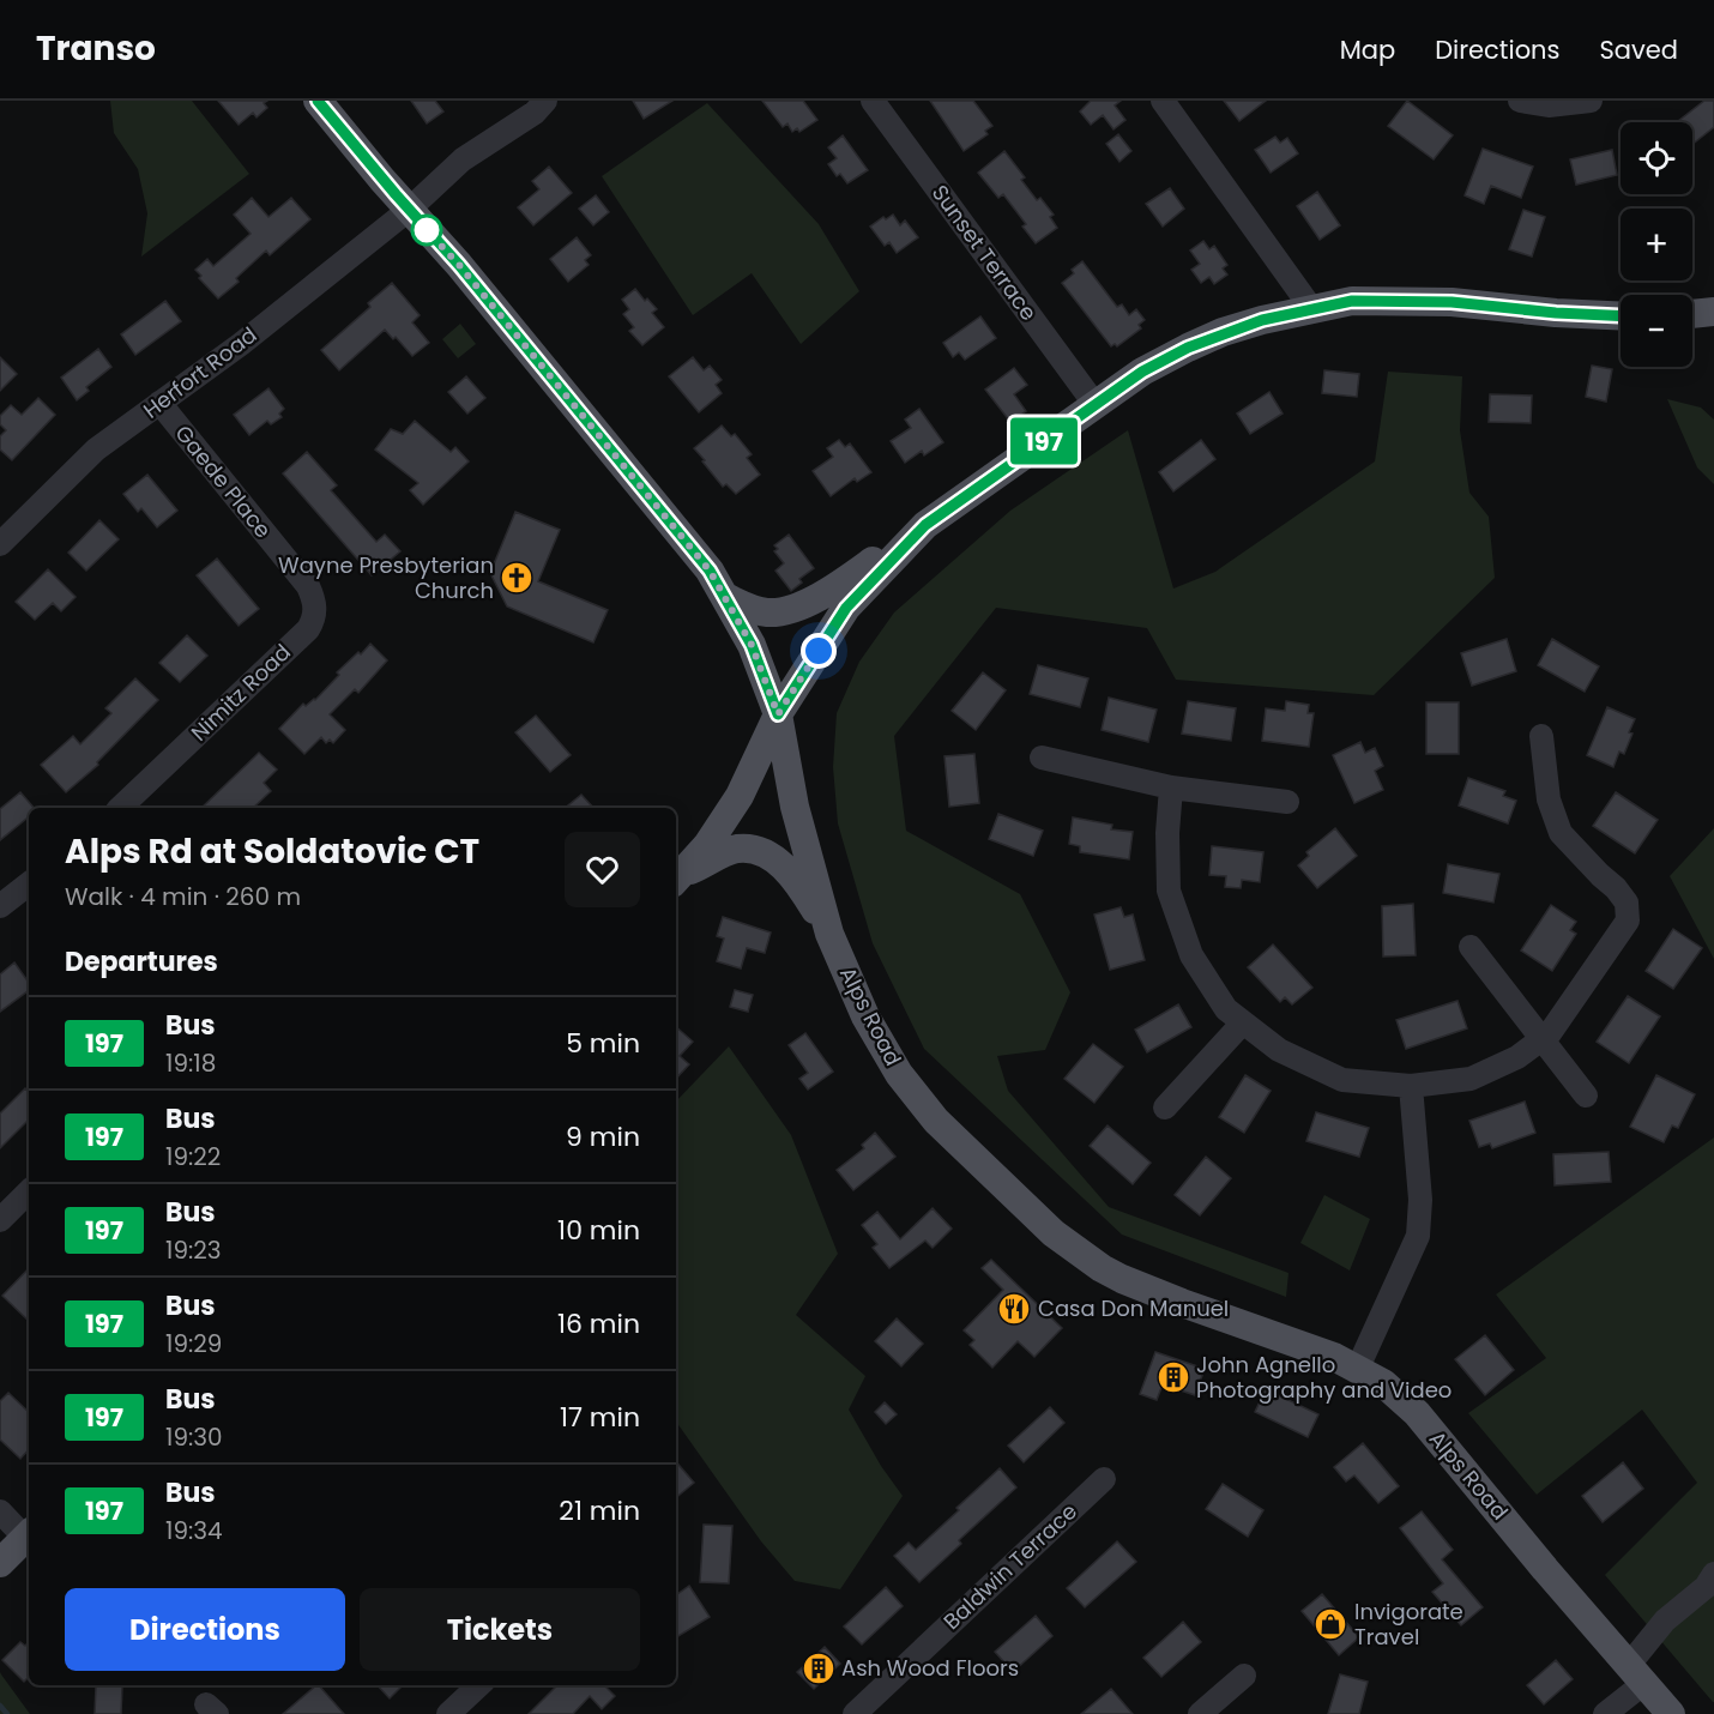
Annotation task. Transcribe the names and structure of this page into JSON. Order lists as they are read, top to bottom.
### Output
{
  "streets": {
    "main road": ["Alps Road"],
    "street": [
      "Sunset Terrace",
      "Herfort Road",
      "Gaede Place",
      "Nimitz Road",
      "Baldwin Terrace"
    ]
  },
  "crossings": [
    ["Herfort Road", "Gaede Place"],
    ["Herfort Road", "Alps Road"],
    ["Gaede Place", "Nimitz Road"]
  ],
  "places": {
    "church": ["Wayne Presbyterian Church"],
    "restaurant": ["Casa Don Manuel"],
    "building": ["John Agnello Photography and Video", "Ash Wood Floors"],
    "shop": ["Invigorate Travel"]
  },
  "lines": ["bus line 197"],
  "page": {
    "header": "Transo",
    "nav": ["Map", "Directions", "Saved"],
    "on_map": "197",
    "map_buttons": ["+", "−"],
    "heading": [
      ["Alps Rd at Soldatovic CT", "Walk · 4 min · 260 m"],
      "Departures"
    ],
    "list": [
      {
        "mark": "197",
        "name": "Bus",
        "note": "19:18",
        "value": "5 min"
      },
      {
        "mark": "197",
        "name": "Bus",
        "note": "19:22",
        "value": "9 min"
      },
      {
        "mark": "197",
        "name": "Bus",
        "note": "19:23",
        "value": "10 min"
      },
      {
        "mark": "197",
        "name": "Bus",
        "note": "19:29",
        "value": "16 min"
      },
      {
        "mark": "197",
        "name": "Bus",
        "note": "19:30",
        "value": "17 min"
      },
      {
        "mark": "197",
        "name": "Bus",
        "note": "19:34",
        "value": "21 min"
      }
    ],
    "buttons": ["Directions", "Tickets"]
  }
}
